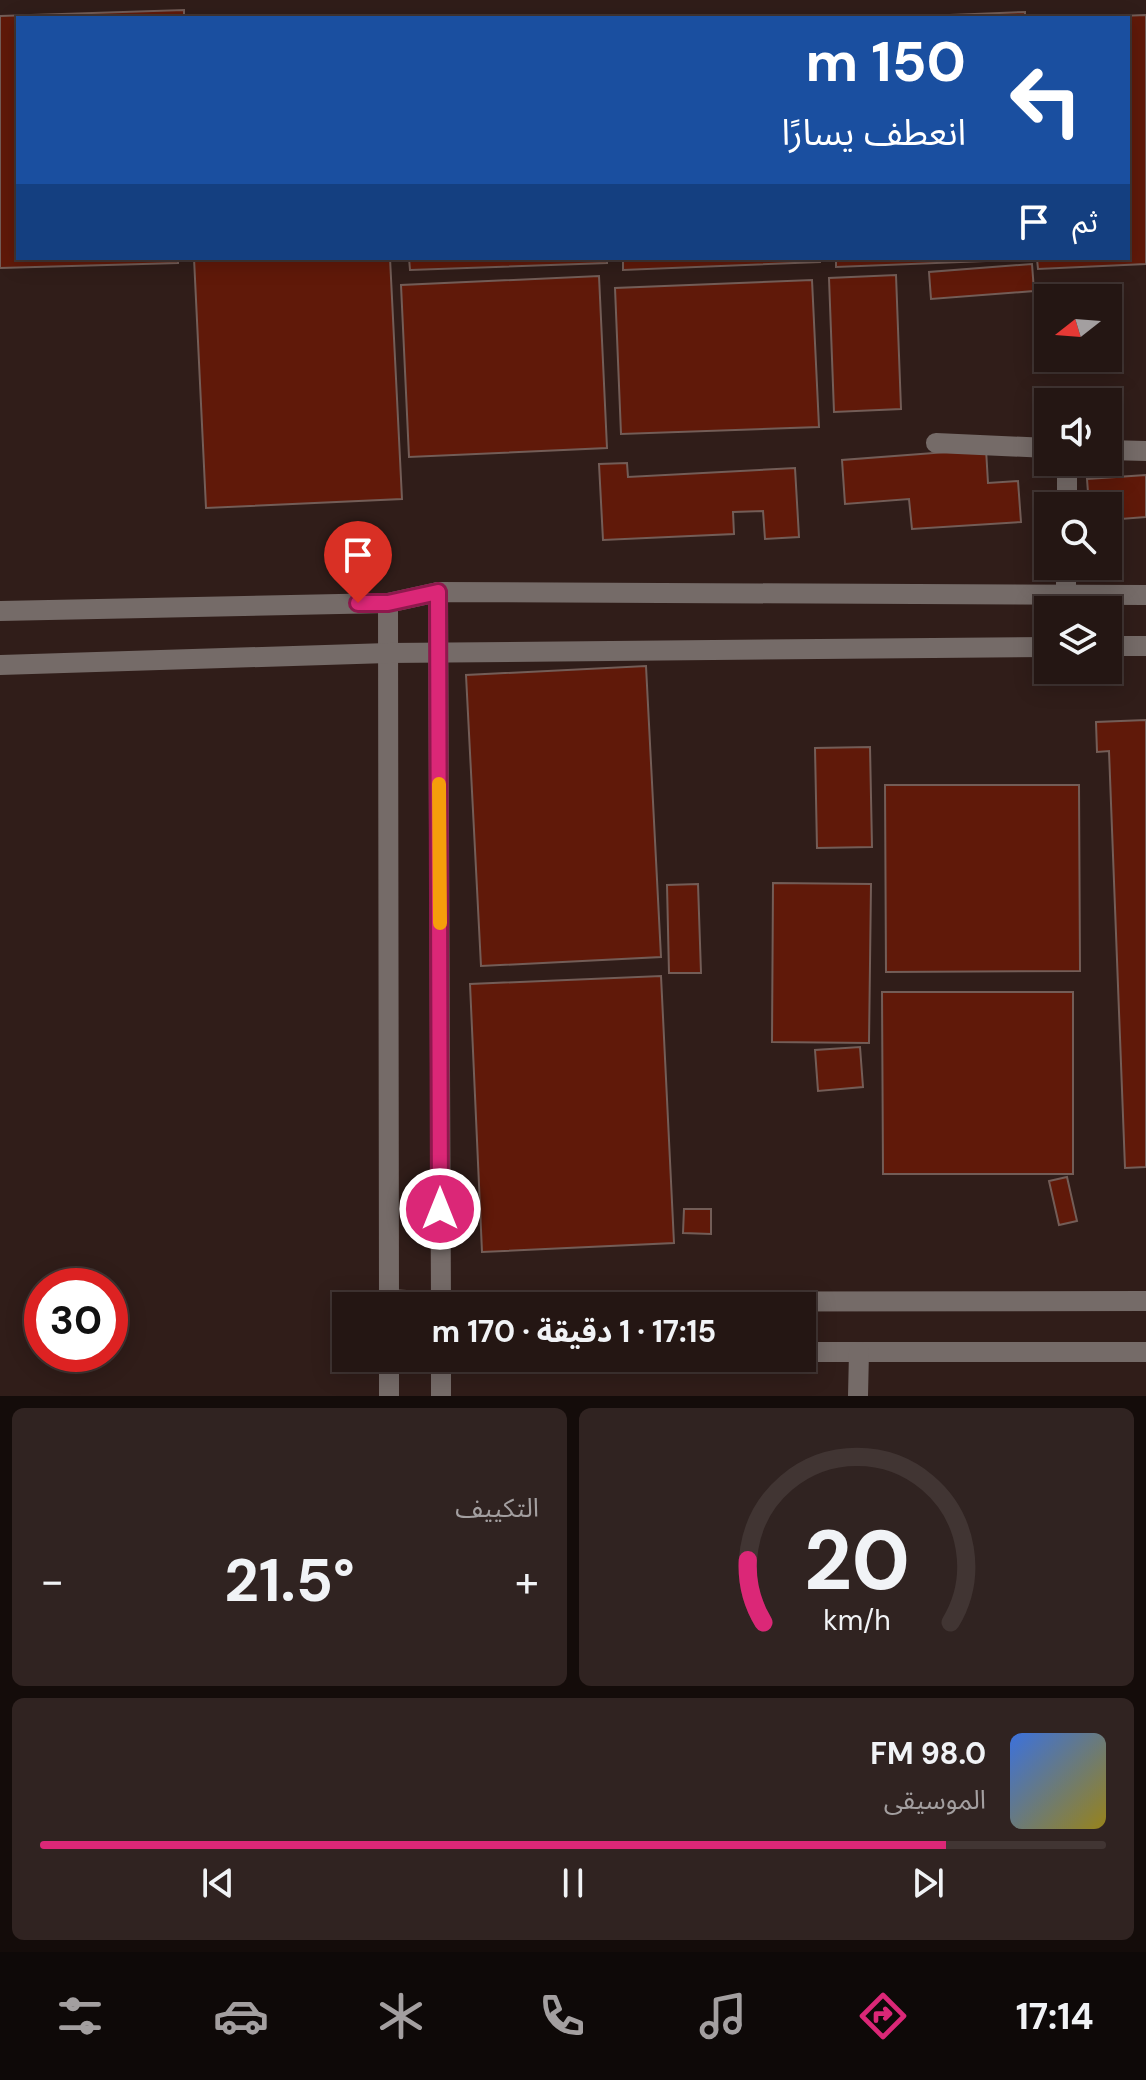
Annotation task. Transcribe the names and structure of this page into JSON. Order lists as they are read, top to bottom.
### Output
{
  "north": "left",
  "page": {
    "turn": ["150 m", "انعطف يسارًا"],
    "then": "ثم",
    "limit": "30",
    "trip": "17:15 · 1 دقيقة · 170 m",
    "tile": "التكييف",
    "heat": ["−", "21.5°", "+"],
    "song": ["98.0 FM", "الموسيقى"],
    "tabs": "17:14",
    "gauge": ["20", "km/h"]
  }
}
